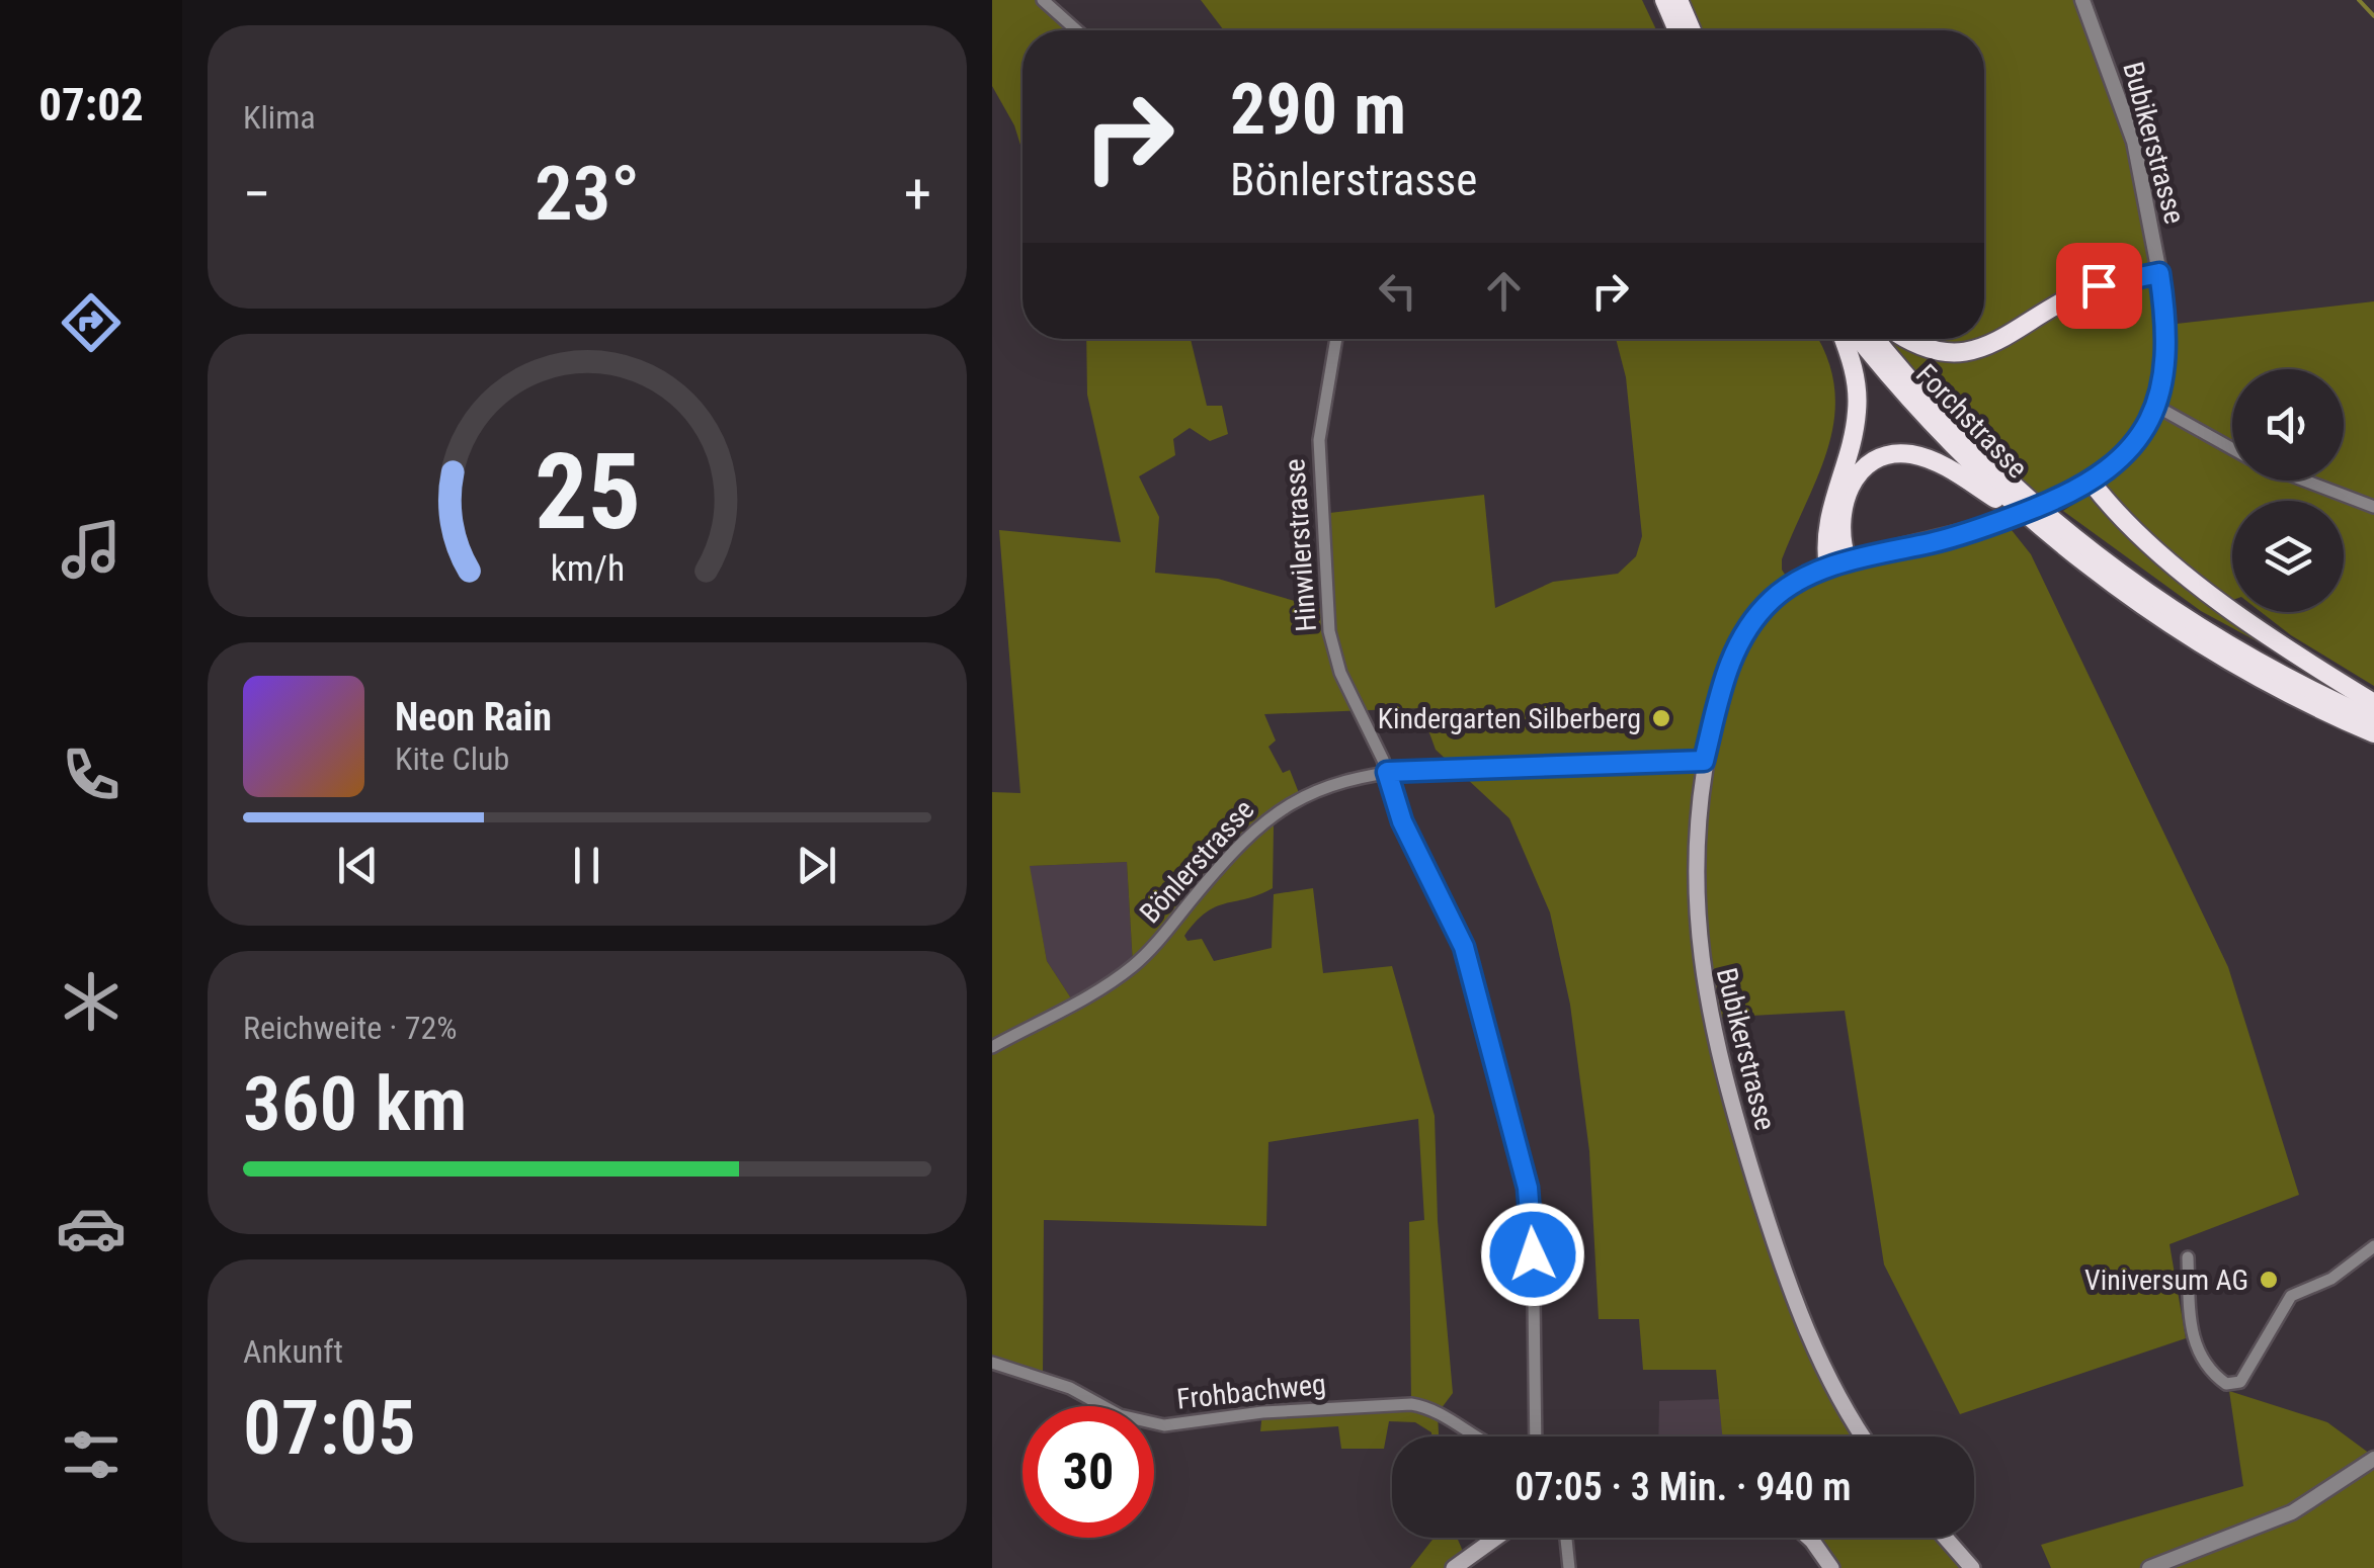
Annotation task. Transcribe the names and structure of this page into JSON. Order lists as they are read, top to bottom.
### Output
{
  "streets": {
    "highway": ["Forchstrasse"],
    "main road": ["Bubikerstrasse"],
    "street": ["Hinwilerstrasse", "Bönlerstrasse", "Frohbachweg"]
  },
  "crossings": [
    ["Bubikerstrasse", "Bönlerstrasse"],
    ["Hinwilerstrasse", "Bönlerstrasse"]
  ],
  "places": ["Kindergarten Silberberg", "Viniversum AG"],
  "page": {
    "tabs": "07:02",
    "tile": [
      "Klima",
      ["Reichweite · 72%", "360 km"],
      ["Ankunft", "07:05"]
    ],
    "turn": ["290 m", "Bönlerstrasse"],
    "heat": ["−", "23°", "+"],
    "song": ["Neon Rain", "Kite Club"],
    "limit": "30",
    "trip": "07:05 · 3 Min. · 940 m",
    "gauge": ["25", "km/h"]
  }
}
